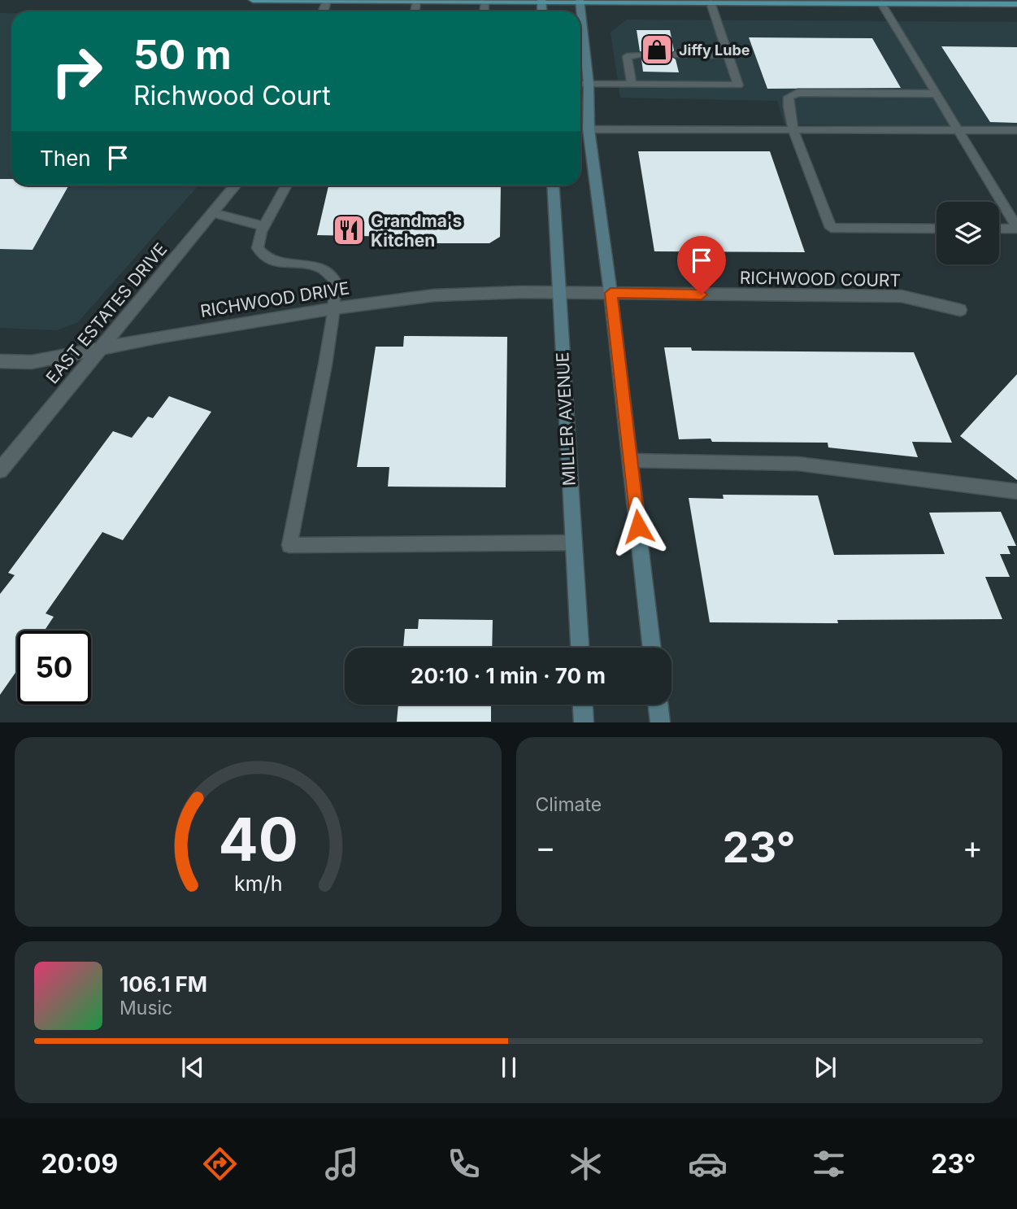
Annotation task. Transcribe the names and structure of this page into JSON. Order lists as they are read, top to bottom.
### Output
{
  "streets": {
    "main road": ["MILLER AVENUE"],
    "street": ["RICHWOOD COURT", "RICHWOOD DRIVE", "EAST ESTATES DRIVE"]
  },
  "crossings": [
    ["RICHWOOD COURT", "RICHWOOD DRIVE"],
    ["RICHWOOD DRIVE", "EAST ESTATES DRIVE"],
    ["RICHWOOD DRIVE", "MILLER AVENUE"]
  ],
  "places": {
    "shop": ["Jiffy Lube"],
    "restaurant": ["Grandma's Kitchen"]
  },
  "page": {
    "turn": ["50 m", "Richwood Court"],
    "then": "Then",
    "limit": "50",
    "trip": "20:10 · 1 min · 70 m",
    "tile": "Climate",
    "heat": ["−", "23°", "+"],
    "song": ["106.1 FM", "Music"],
    "tabs": ["20:09", "23°"],
    "gauge": ["40", "km/h"]
  }
}
